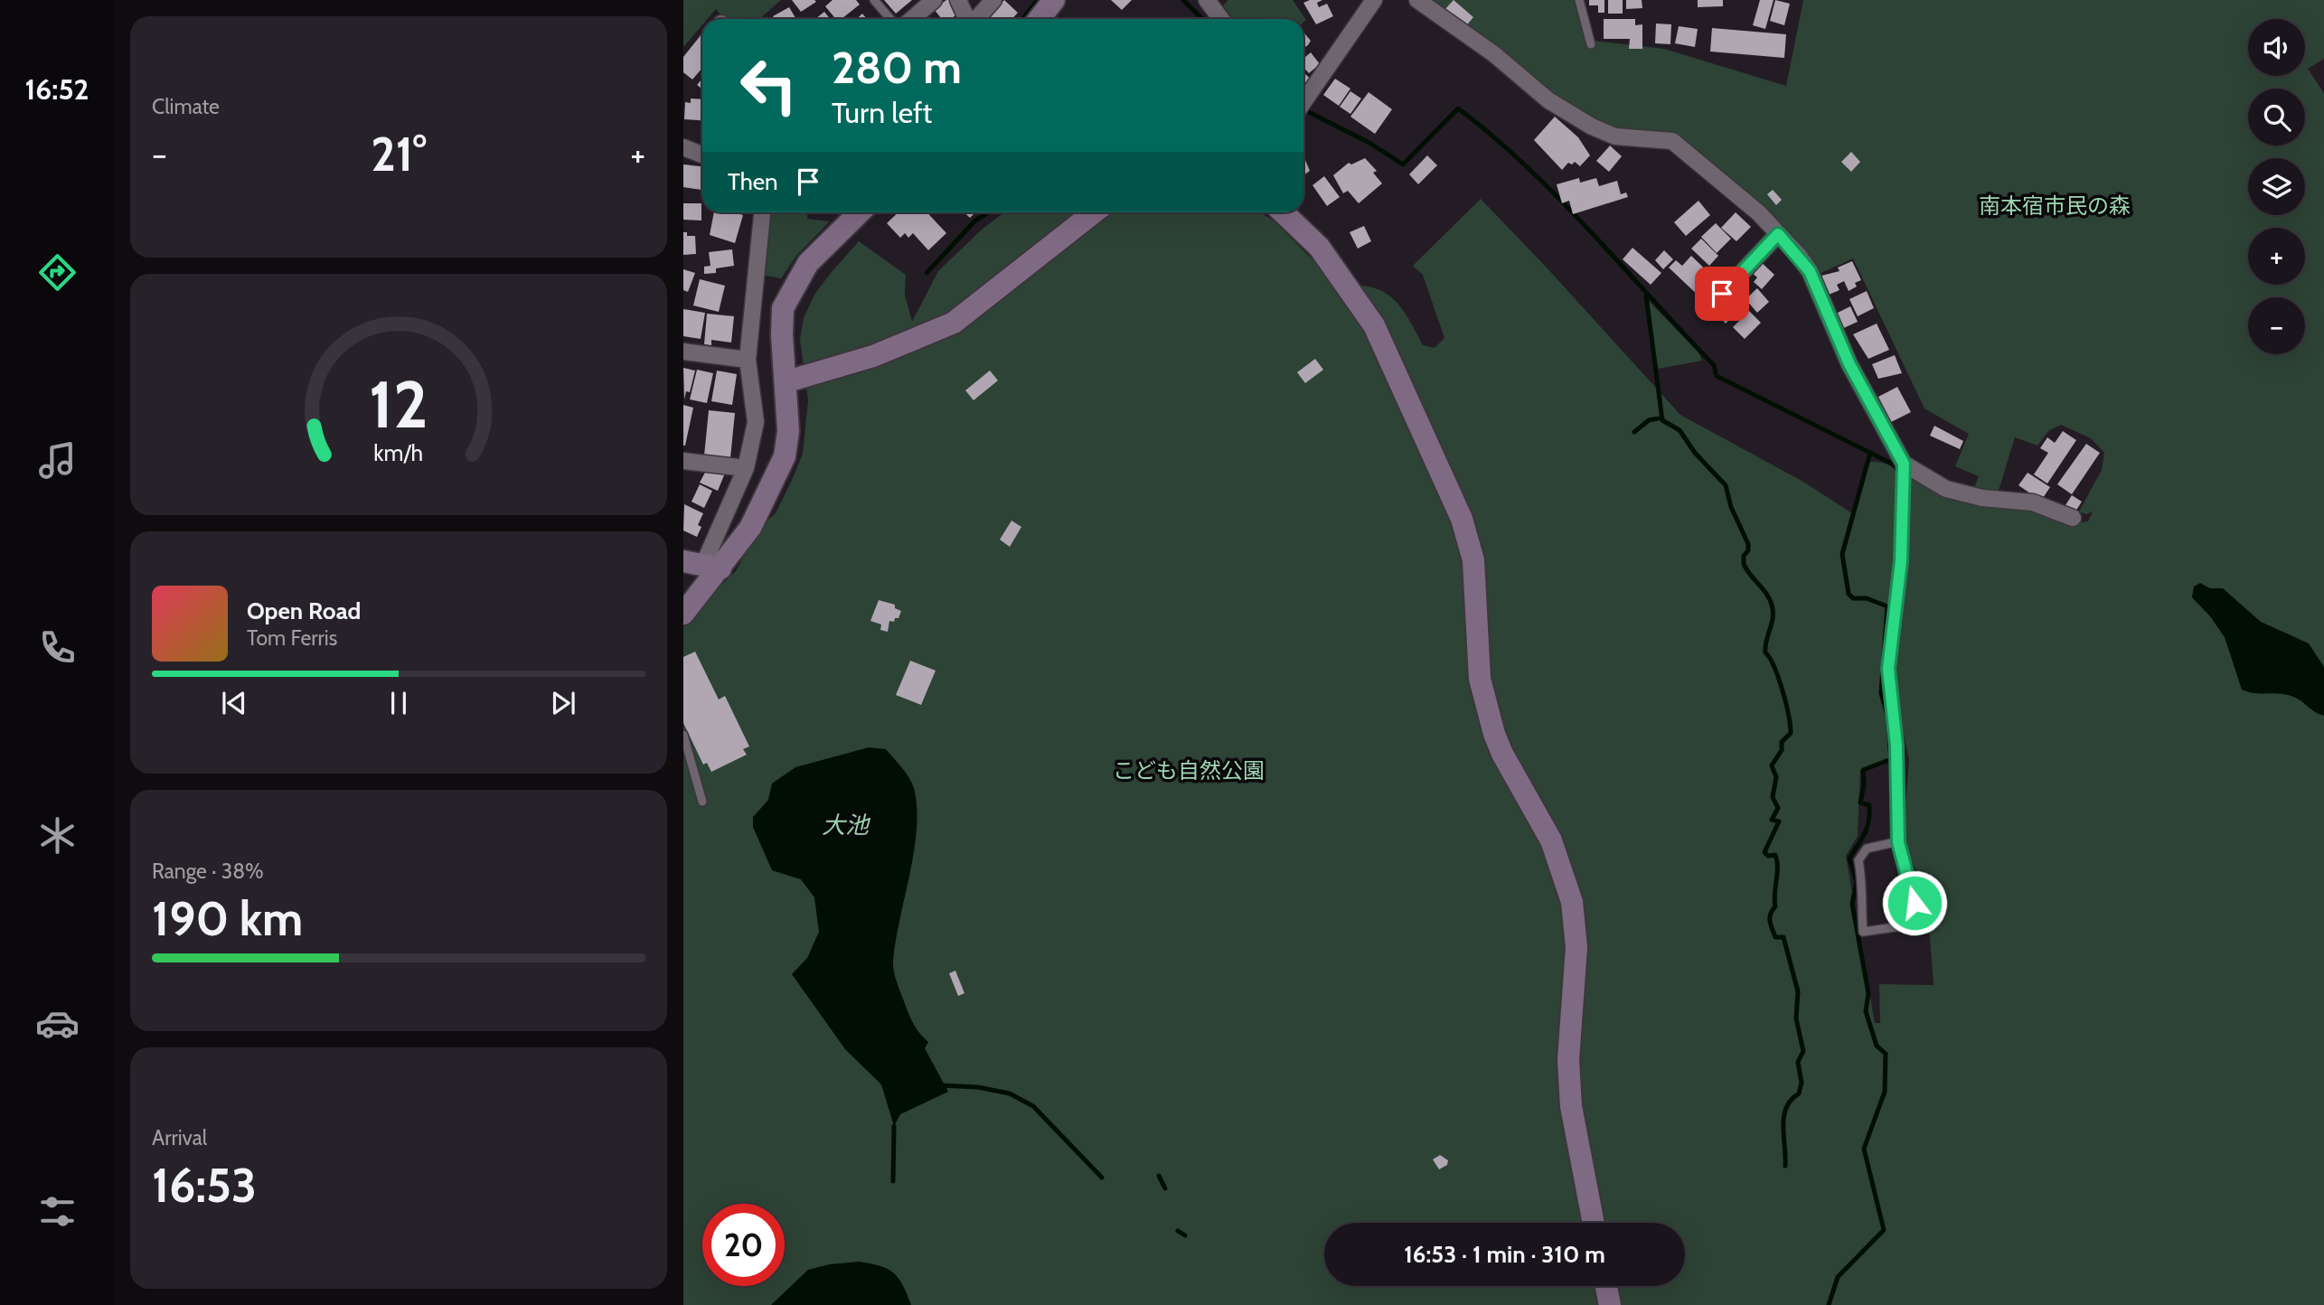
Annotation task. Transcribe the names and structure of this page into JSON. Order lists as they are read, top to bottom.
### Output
{
  "water": ["大池"],
  "parks": ["南本宿市民の森", "こども自然公園"],
  "page": {
    "tabs": "16:52",
    "tile": [
      "Climate",
      ["Range · 38%", "190 km"],
      ["Arrival", "16:53"]
    ],
    "map_buttons": ["+", "−"],
    "turn": ["280 m", "Turn left"],
    "heat": ["−", "21°", "+"],
    "then": "Then",
    "song": ["Open Road", "Tom Ferris"],
    "limit": "20",
    "trip": "16:53 · 1 min · 310 m",
    "gauge": ["12", "km/h"]
  }
}
